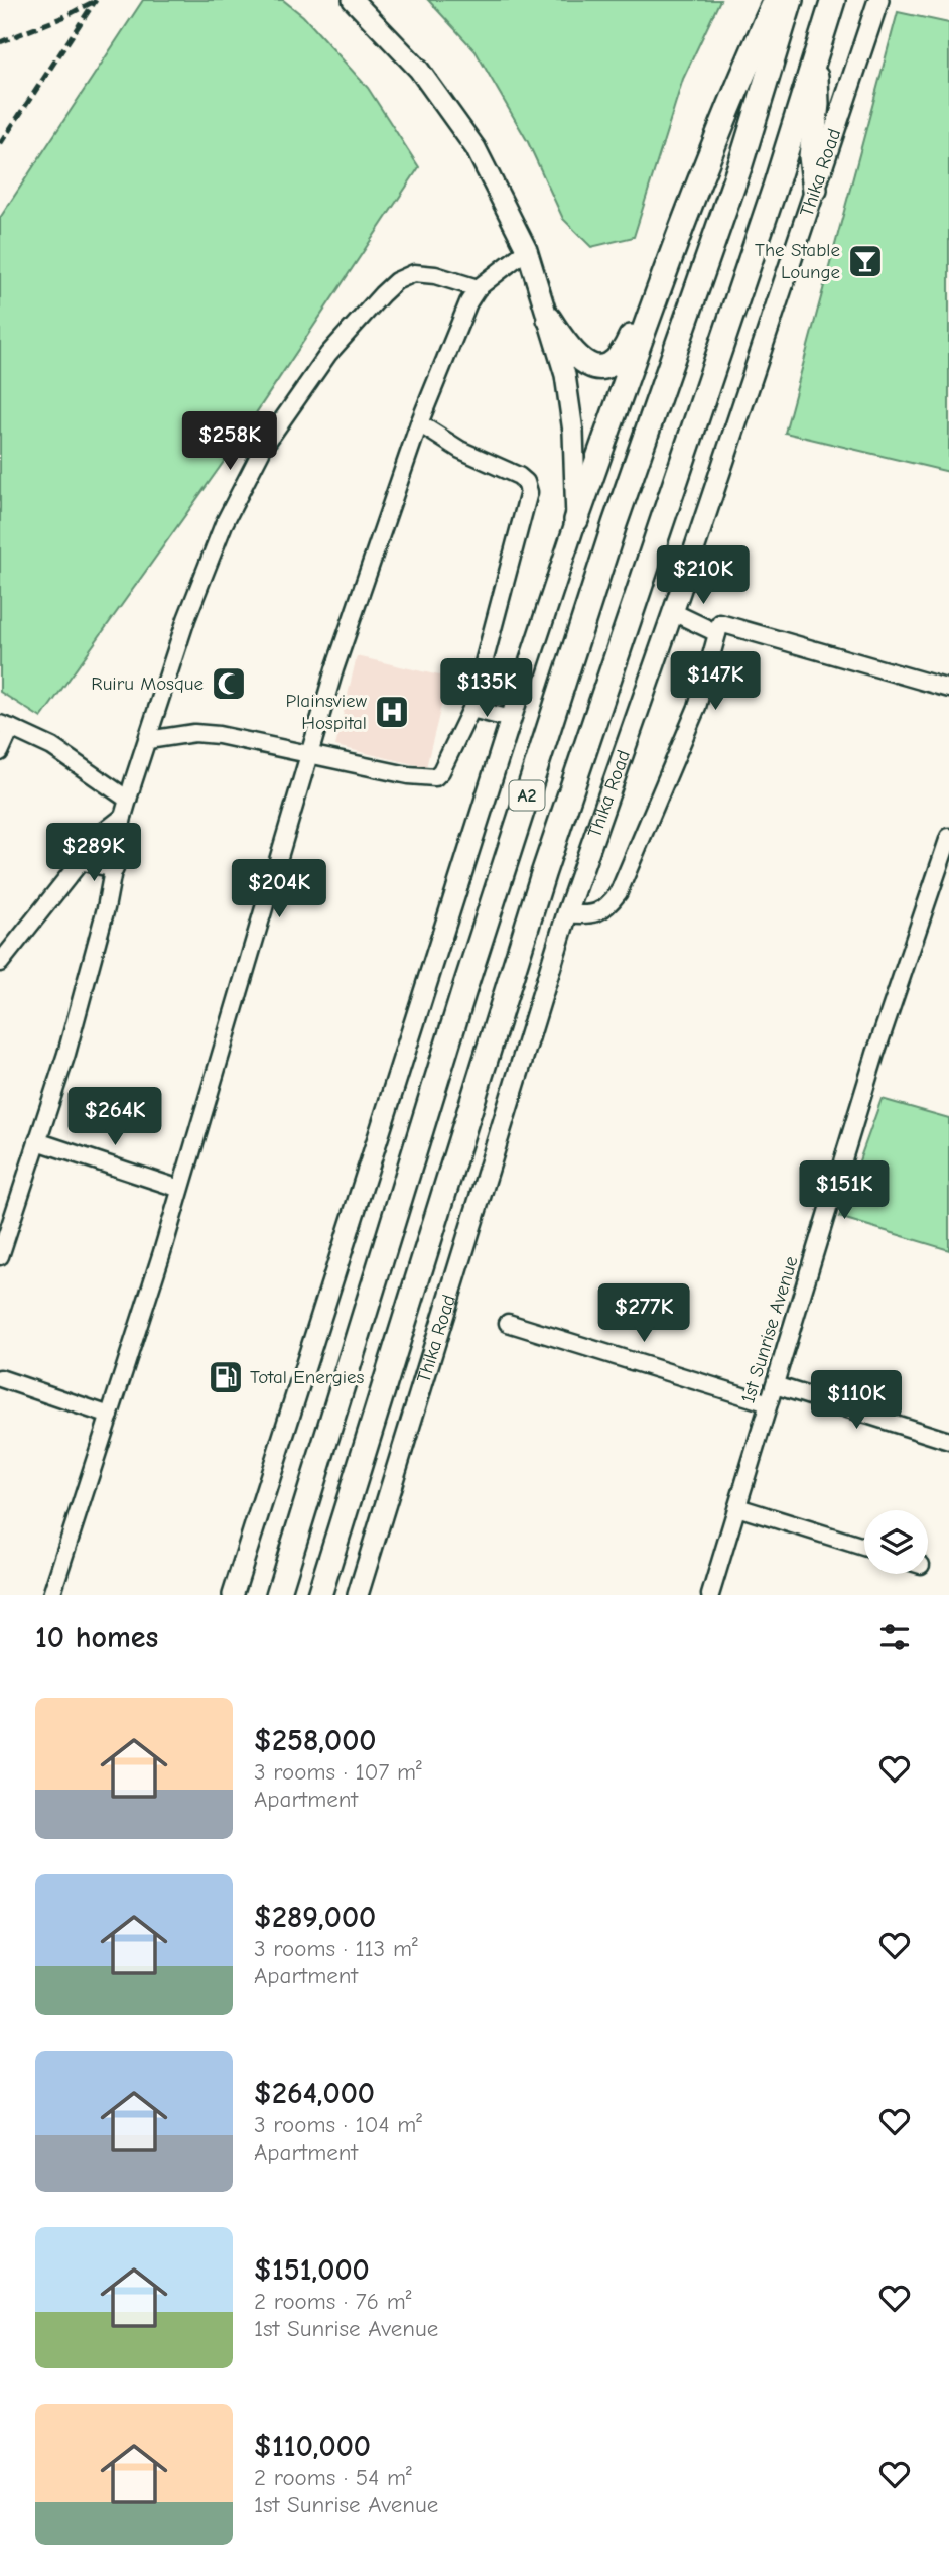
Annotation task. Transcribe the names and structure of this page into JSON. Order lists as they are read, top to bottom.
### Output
{
  "streets": {
    "highway": ["Thika Road", "A2"],
    "street": ["1st Sunrise Avenue"]
  },
  "places": {
    "bar": ["The Stable Lounge"],
    "mosque": ["Ruiru Mosque"],
    "hospital": ["Plainsview Hospital"],
    "fuel station": ["Total Energies"]
  },
  "page": {
    "price": [
      "$258K",
      "$210K",
      "$147K",
      "$135K",
      "$289K",
      "$204K",
      "$264K",
      "$151K",
      "$277K",
      "$110K"
    ],
    "heading": "10 homes",
    "list": [
      {
        "name": "$258,000",
        "note": "3 rooms · 107 m² · Apartment"
      },
      {
        "name": "$289,000",
        "note": "3 rooms · 113 m² · Apartment"
      },
      {
        "name": "$264,000",
        "note": "3 rooms · 104 m² · Apartment"
      },
      {
        "name": "$151,000",
        "note": "2 rooms · 76 m² · 1st Sunrise Avenue"
      },
      {
        "name": "$110,000",
        "note": "2 rooms · 54 m² · 1st Sunrise Avenue"
      }
    ]
  }
}
